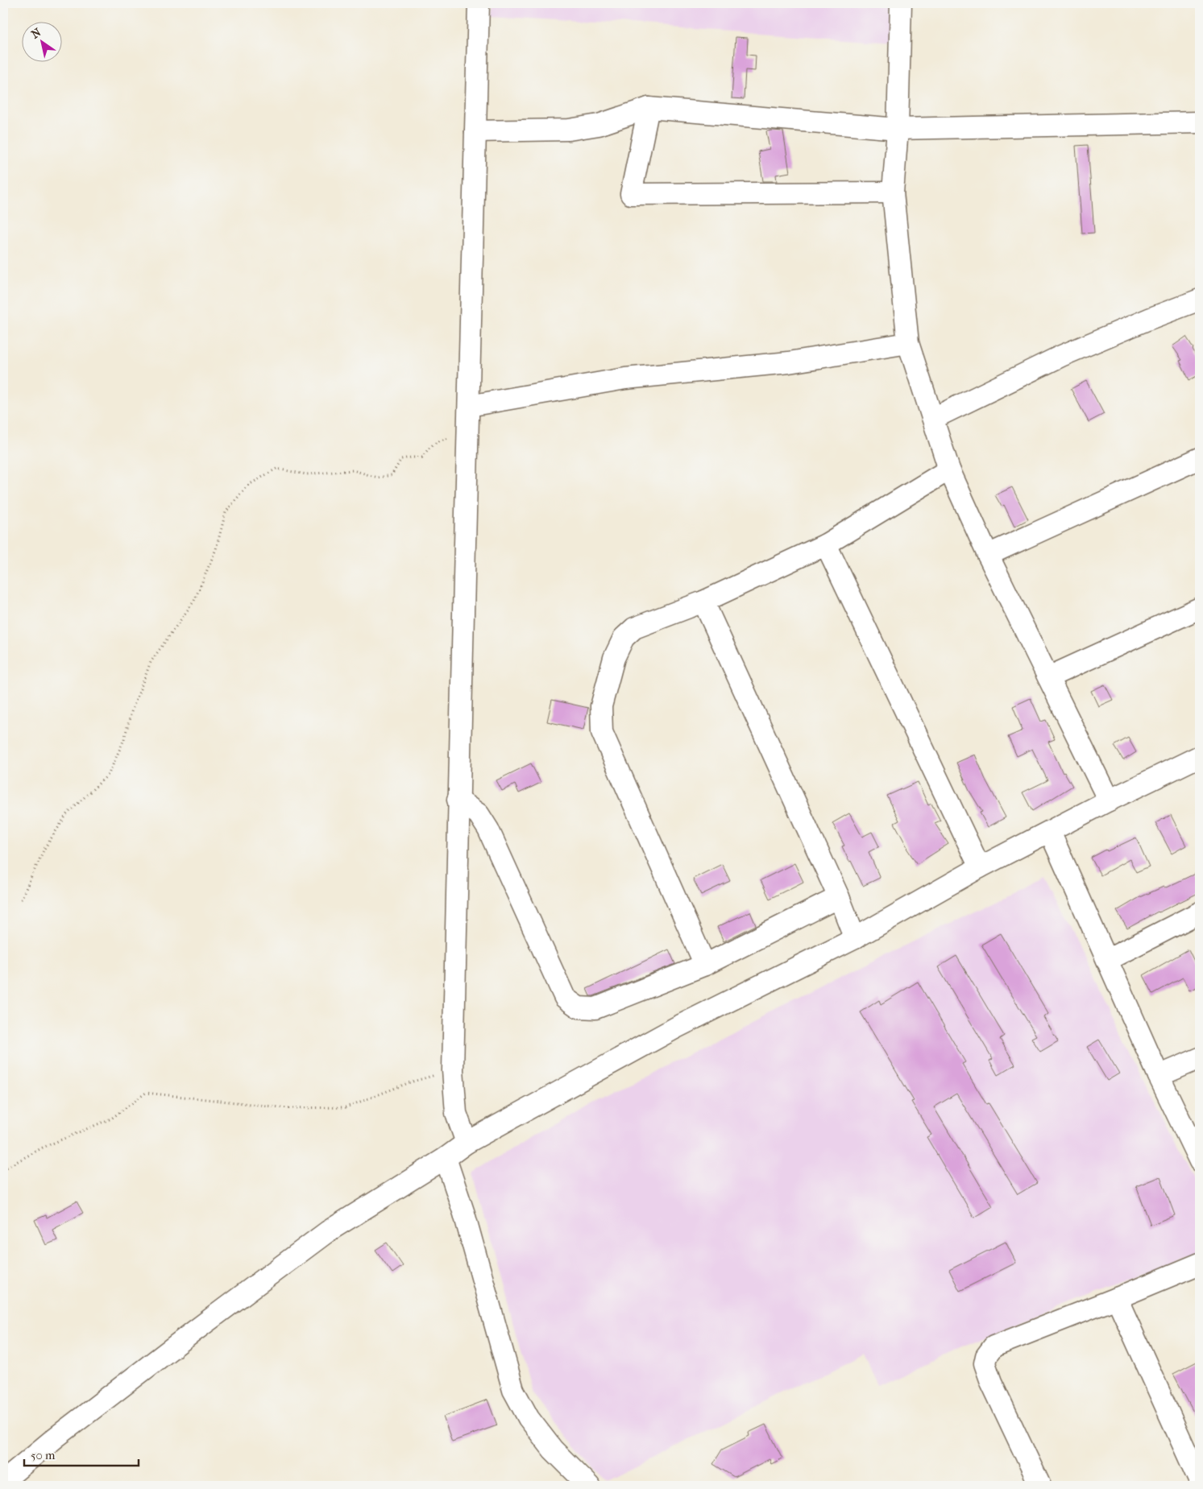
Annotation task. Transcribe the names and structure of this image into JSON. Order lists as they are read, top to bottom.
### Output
{
  "scale_bar": "50 m",
  "north": "top left"
}
